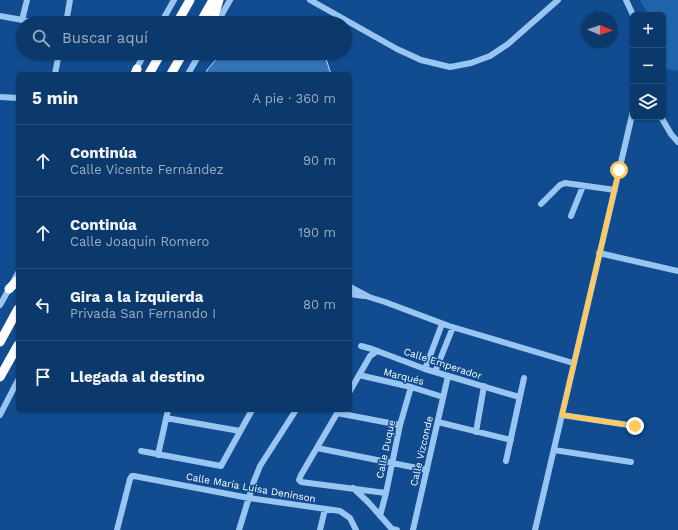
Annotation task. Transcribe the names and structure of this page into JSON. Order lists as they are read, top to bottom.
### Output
{
  "streets": {
    "street": [
      "Calle Emperador",
      "Marqués",
      "Calle Duque",
      "Calle Vizconde",
      "Calle María Luisa Deninson"
    ]
  },
  "crossings": [
    ["Calle Emperador", "Calle Vizconde"],
    ["Marqués", "Calle Duque"],
    ["Marqués", "Calle Vizconde"]
  ],
  "north": "right",
  "page": {
    "map_buttons": ["+", "−"],
    "search": "Buscar aquí",
    "heading": ["5 min", "A pie · 360 m"],
    "list": [
      ["Continúa", "Calle Vicente Fernández", "90 m"],
      ["Continúa", "Calle Joaquín Romero", "190 m"],
      ["Gira a la izquierda", "Privada San Fernando I", "80 m"],
      "Llegada al destino"
    ]
  }
}
